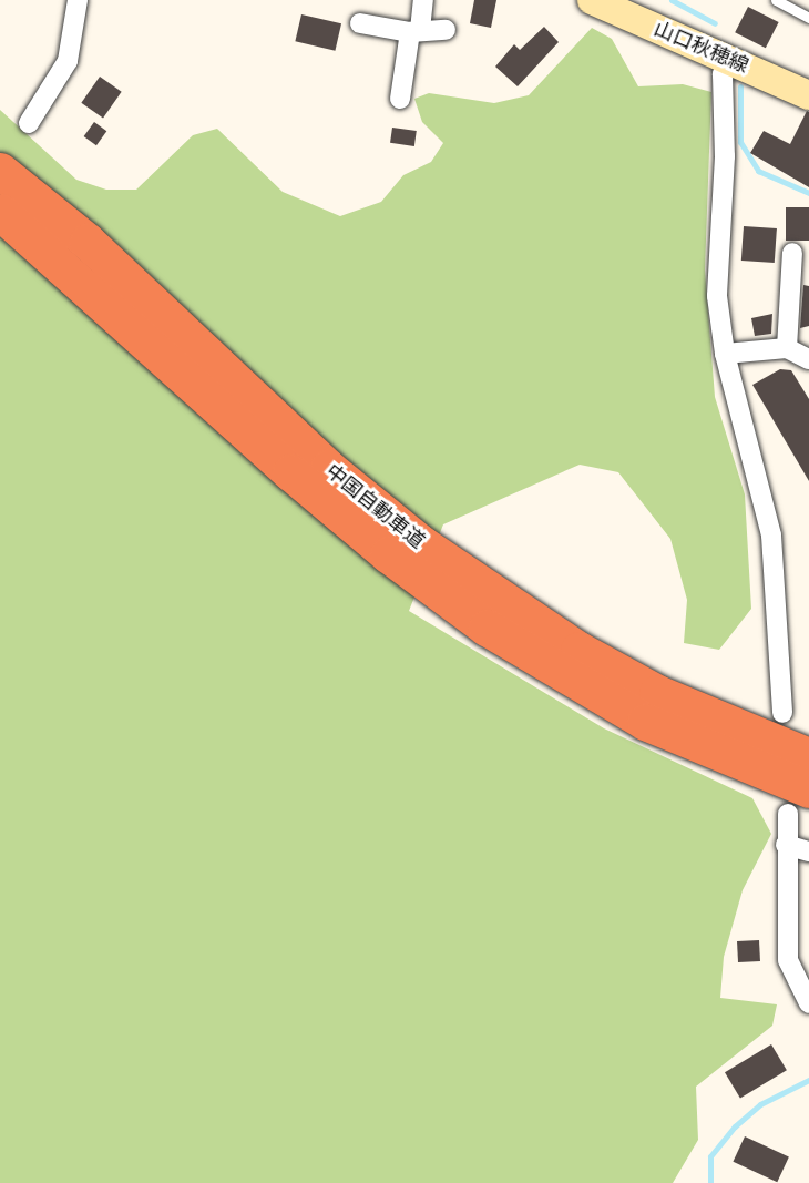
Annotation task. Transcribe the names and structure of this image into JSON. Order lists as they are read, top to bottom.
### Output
{
  "streets": {
    "highway": ["中国自動車道"],
    "main road": ["山口秋穂線"]
  }
}
